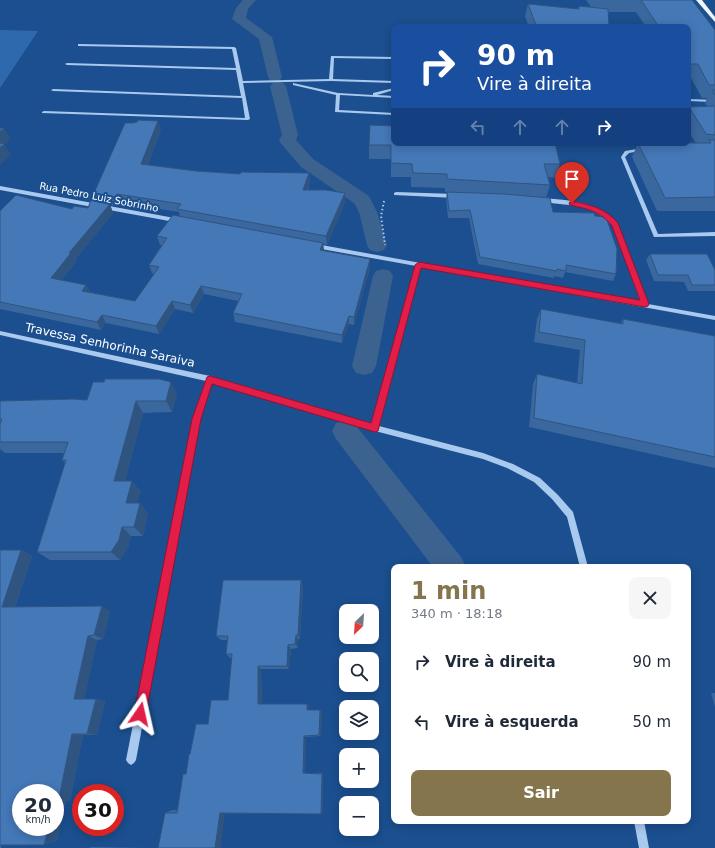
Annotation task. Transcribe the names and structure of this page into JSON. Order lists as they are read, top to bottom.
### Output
{
  "streets": {
    "street": ["Rua Pedro Luiz Sobrinho", "Travessa Senhorinha Saraiva"]
  },
  "north": "bottom left",
  "page": {
    "turn": ["90 m", "Vire à direita"],
    "heading": ["1 min", "340 m · 18:18"],
    "map_buttons": ["+", "−"],
    "list": [
      {
        "name": "Vire à direita",
        "value": "90 m"
      },
      {
        "name": "Vire à esquerda",
        "value": "50 m"
      }
    ],
    "buttons": "Sair",
    "speed": "20 km/h",
    "limit": "30"
  }
}
